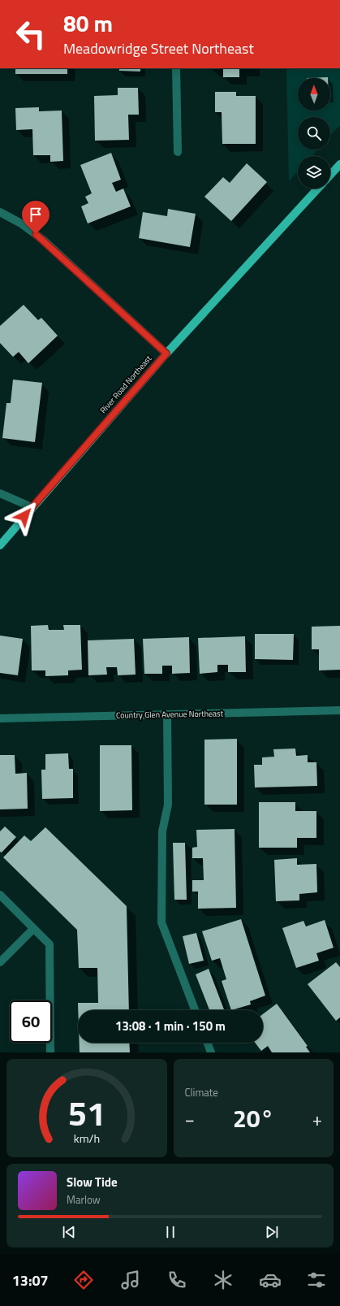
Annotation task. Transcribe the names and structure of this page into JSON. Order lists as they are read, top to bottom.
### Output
{
  "streets": {
    "main road": ["River Road Northeast"],
    "street": ["Country Glen Avenue Northeast"]
  },
  "north": "top",
  "page": {
    "turn": ["80 m", "Meadowridge Street Northeast"],
    "limit": "60",
    "trip": "13:08 · 1 min · 150 m",
    "tile": "Climate",
    "heat": ["−", "20°", "+"],
    "song": ["Slow Tide", "Marlow"],
    "tabs": "13:07",
    "gauge": ["51", "km/h"]
  }
}
